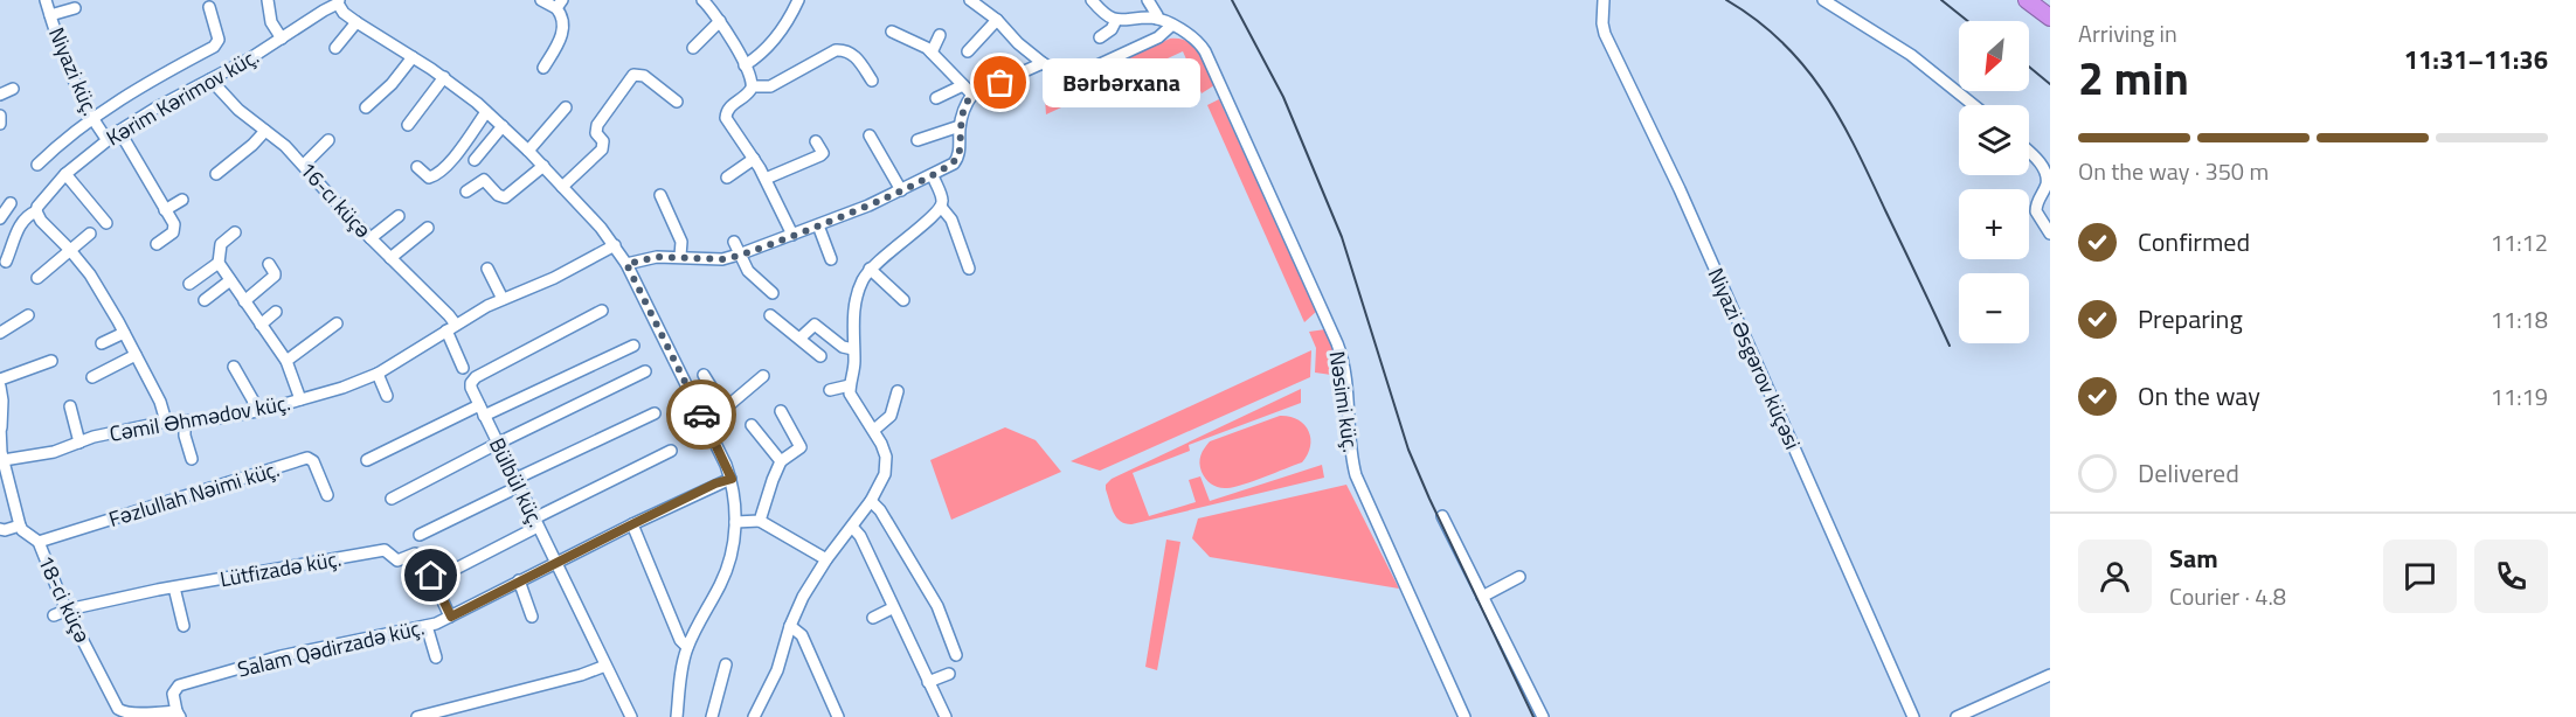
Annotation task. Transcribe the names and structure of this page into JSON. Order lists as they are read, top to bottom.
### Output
{
  "streets": {
    "street": [
      "Niyazi küç.",
      "Kərim Kərimov küç.",
      "16-cı küçə",
      "Niyazi Əsgərov küçəsi",
      "Nəsimi küç.",
      "Cəmil Əhmədov küç.",
      "Bülbül küç.",
      "Fəzlullah Nəimi küç.",
      "Lütfizadə küç.",
      "18-ci küçə",
      "Salam Qədirzadə küç."
    ]
  },
  "crossings": [
    ["Niyazi küç.", "Kərim Kərimov küç."],
    ["Kərim Kərimov küç.", "16-cı küçə"],
    ["16-cı küçə", "Cəmil Əhmədov küç."],
    ["Bülbül küç.", "Salam Qədirzadə küç."],
    ["Fəzlullah Nəimi küç.", "18-ci küçə"],
    ["Lütfizadə küç.", "18-ci küçə"],
    ["Lütfizadə küç.", "Salam Qədirzadə küç."],
    ["18-ci küçə", "Salam Qədirzadə küç."]
  ],
  "places": ["Bərbərxana"],
  "north": "bottom left",
  "page": {
    "heading": ["2 min", "Arriving in", "11:31–11:36"],
    "panel": ["Sam", "Courier · 4.8"],
    "map_buttons": ["+", "−"],
    "bubble": "Bərbərxana",
    "bar": "On the way · 350 m",
    "list": [
      ["Confirmed", "11:12"],
      ["Preparing", "11:18"],
      ["On the way", "11:19"],
      "Delivered"
    ]
  }
}
